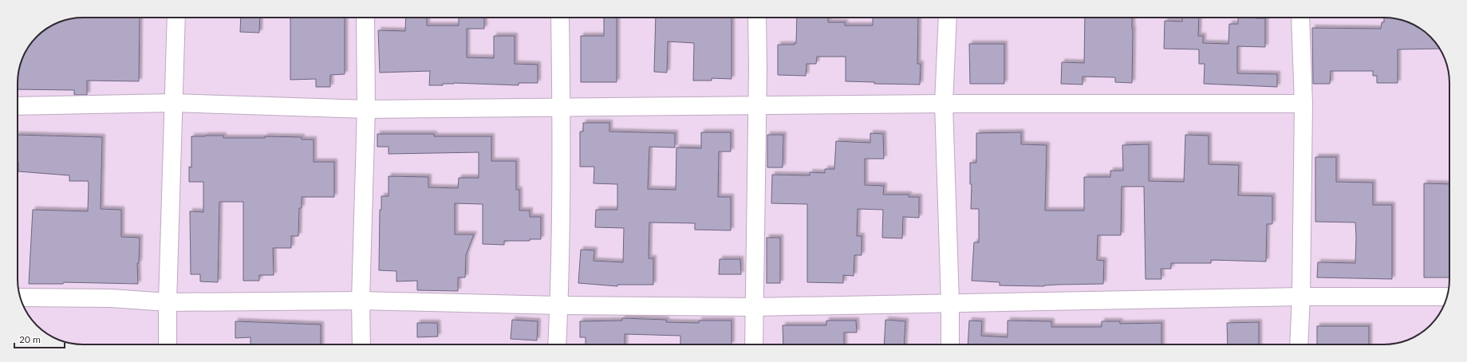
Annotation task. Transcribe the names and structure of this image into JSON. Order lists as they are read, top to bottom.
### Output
{
  "scale_bar": "20 m"
}
